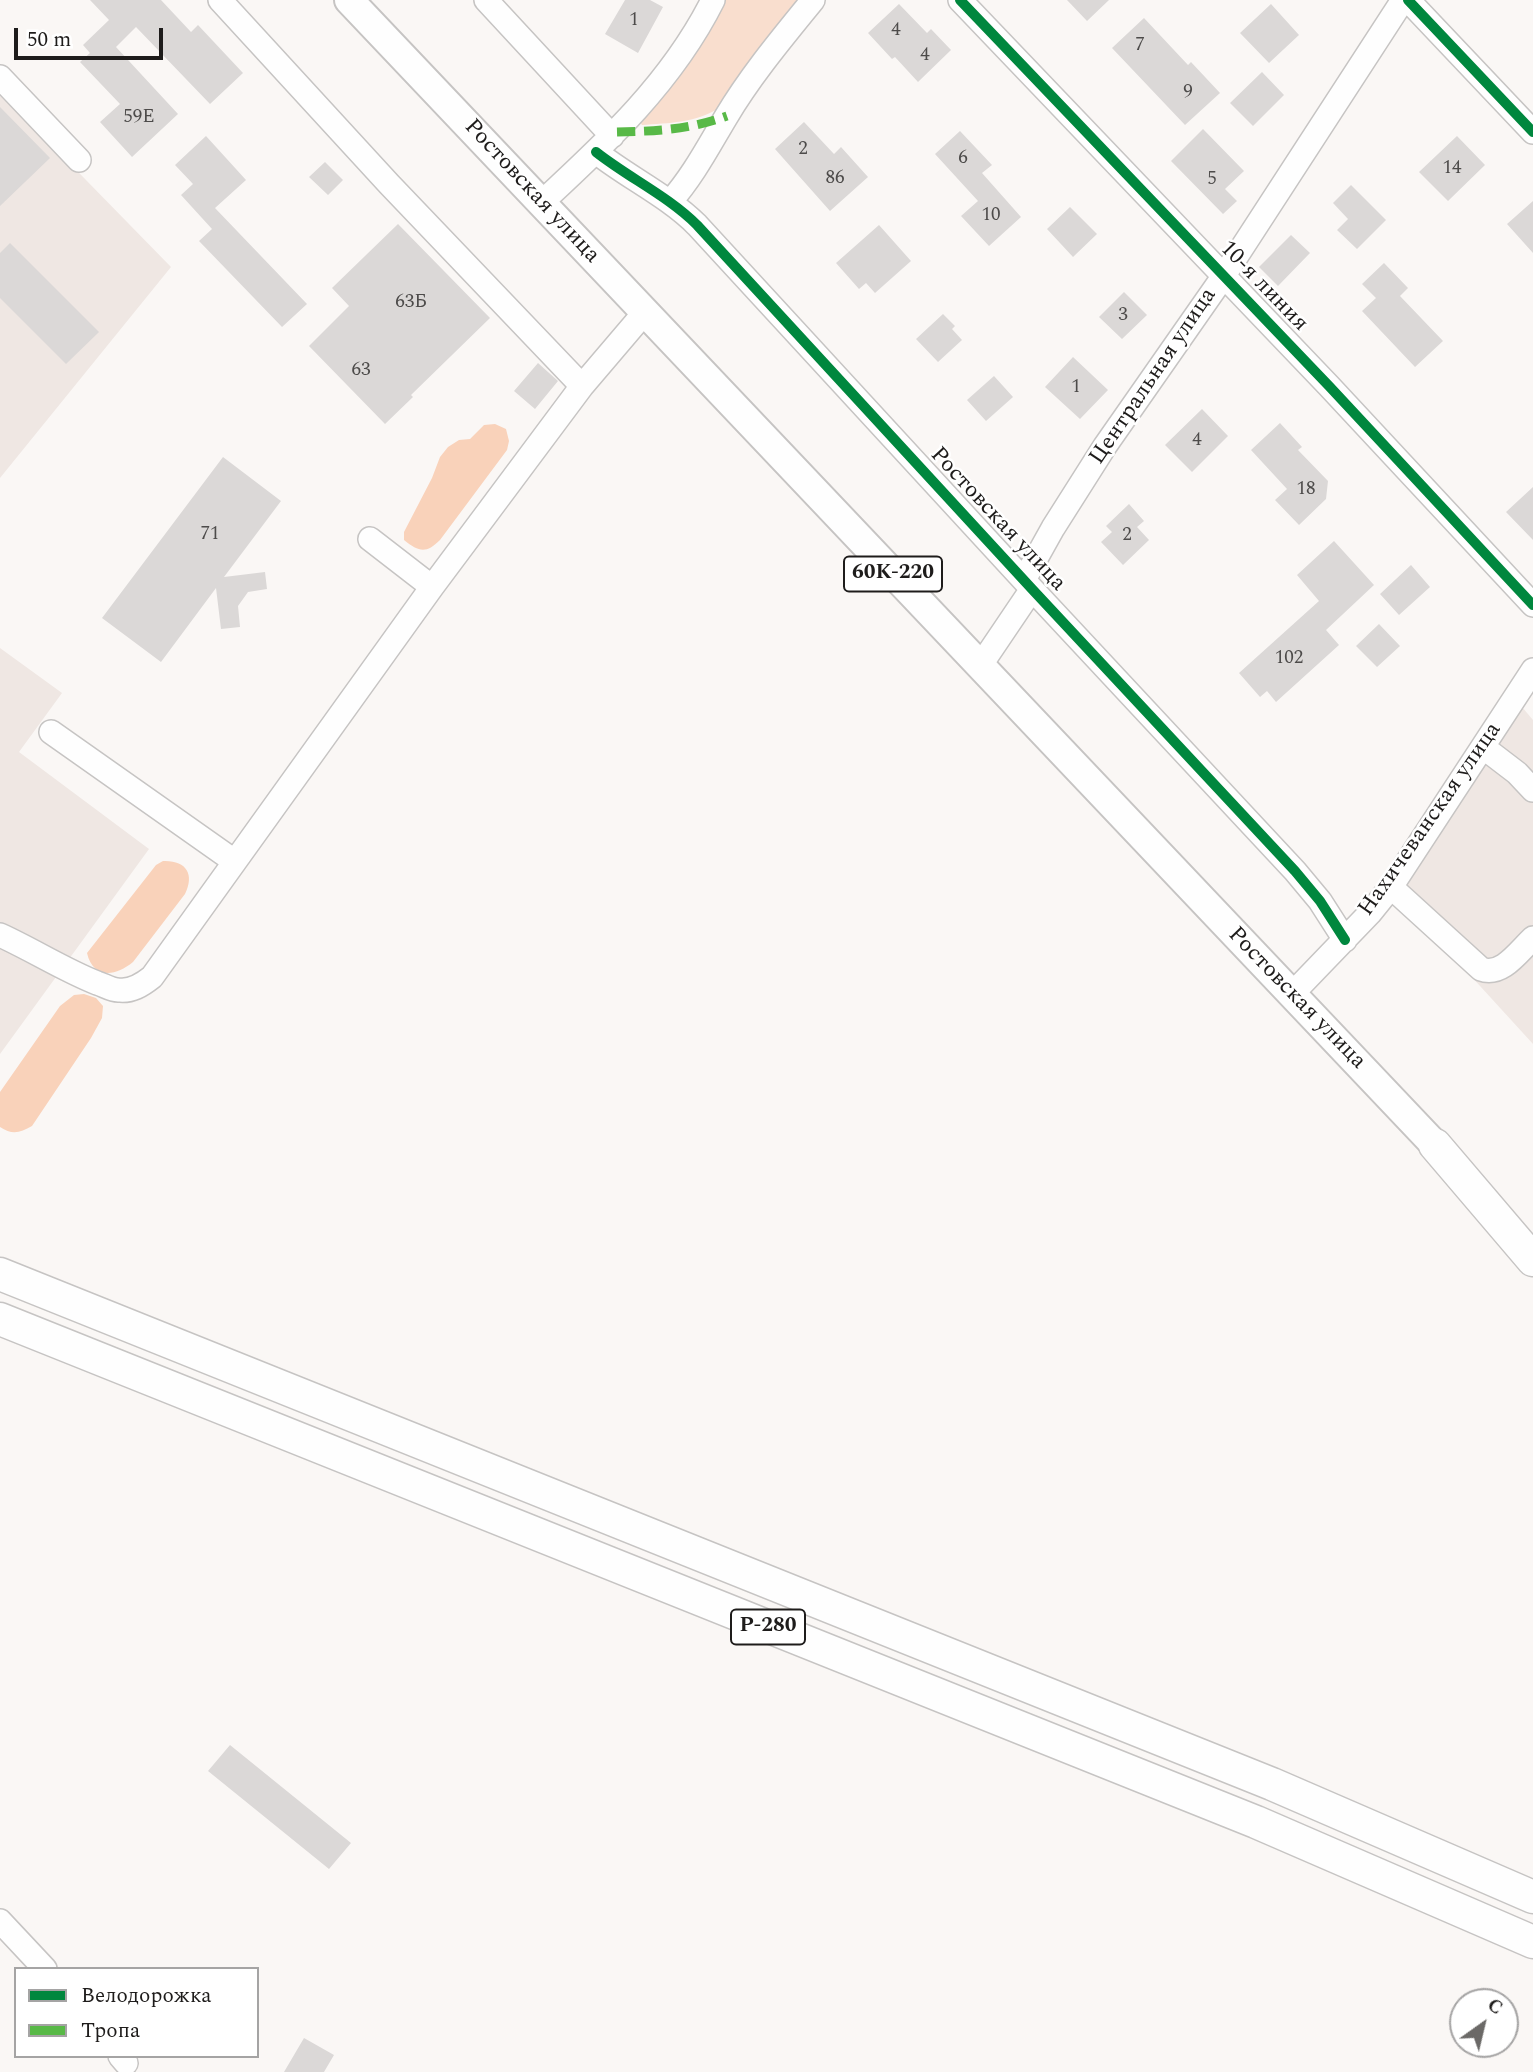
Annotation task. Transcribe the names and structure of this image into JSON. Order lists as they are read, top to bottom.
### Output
{
  "streets": {
    "highway": ["60К-220", "Р-280"],
    "main road": ["Ростовская улица"],
    "street": ["10-я линия", "Центральная улица", "Нахичеванская улица"]
  },
  "crossings": [
    ["Ростовская улица", "Центральная улица"],
    ["Ростовская улица", "60К-220"],
    ["Ростовская улица", "Нахичеванская улица"],
    ["10-я линия", "Центральная улица"]
  ],
  "house_numbers": [
    "1",
    "4",
    "7",
    "4",
    "9",
    "59Е",
    "2",
    "6",
    "14",
    "86",
    "5",
    "10",
    "63Б",
    "3",
    "63",
    "1",
    "4",
    "18",
    "71",
    "2",
    "102"
  ],
  "legend": ["Велодорожка", "Тропа"],
  "scale_bar": "50 m",
  "north": "top right"
}
